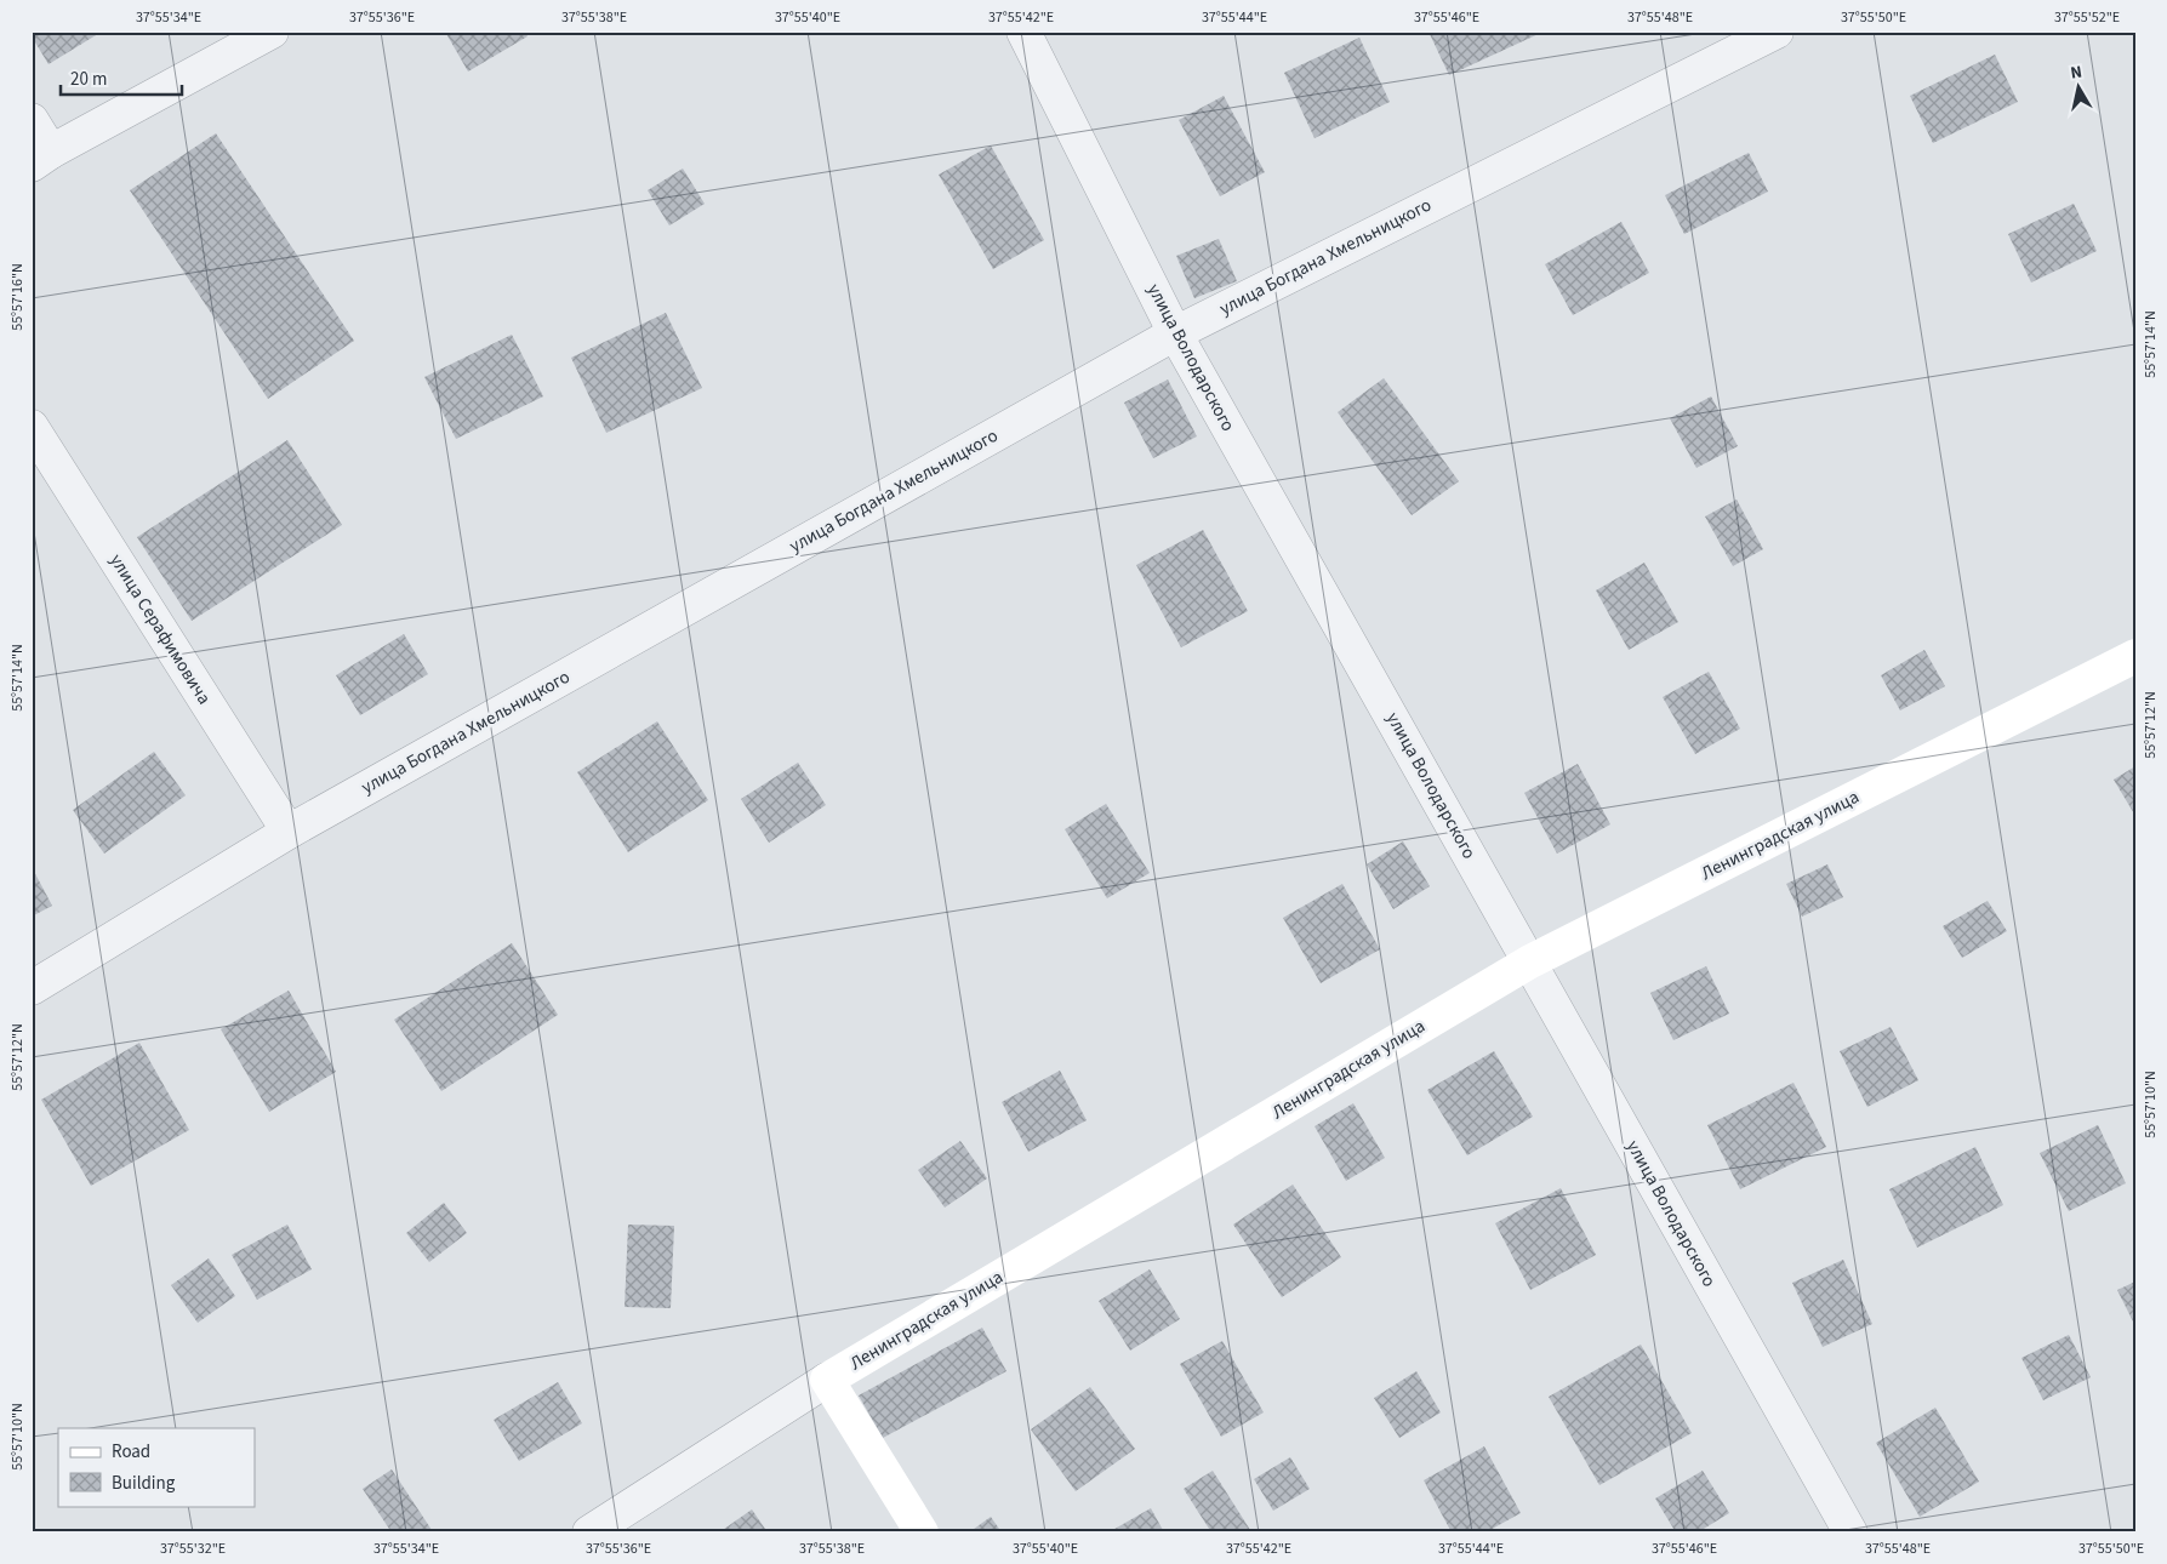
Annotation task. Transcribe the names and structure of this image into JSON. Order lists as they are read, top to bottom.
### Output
{
  "streets": {
    "street": [
      "улица Богдана Хмельницкого",
      "улица Володарского",
      "улица Серафимовича",
      "Ленинградская улица"
    ]
  },
  "crossings": [
    ["улица Богдана Хмельницкого", "улица Володарского"],
    ["улица Богдана Хмельницкого", "улица Серафимовича"],
    ["улица Володарского", "Ленинградская улица"]
  ],
  "legend": ["Road", "Building"],
  "scale_bar": "20 m",
  "north": "top",
  "coordinates": [
    "37°55'34\"E",
    "37°55'36\"E",
    "37°55'38\"E",
    "37°55'40\"E",
    "37°55'42\"E",
    "37°55'44\"E",
    "37°55'46\"E",
    "37°55'48\"E",
    "37°55'50\"E",
    "37°55'52\"E",
    "55°57'16\"N",
    "55°57'14\"N",
    "55°57'12\"N",
    "55°57'10\"N",
    "37°55'32\"E"
  ]
}
